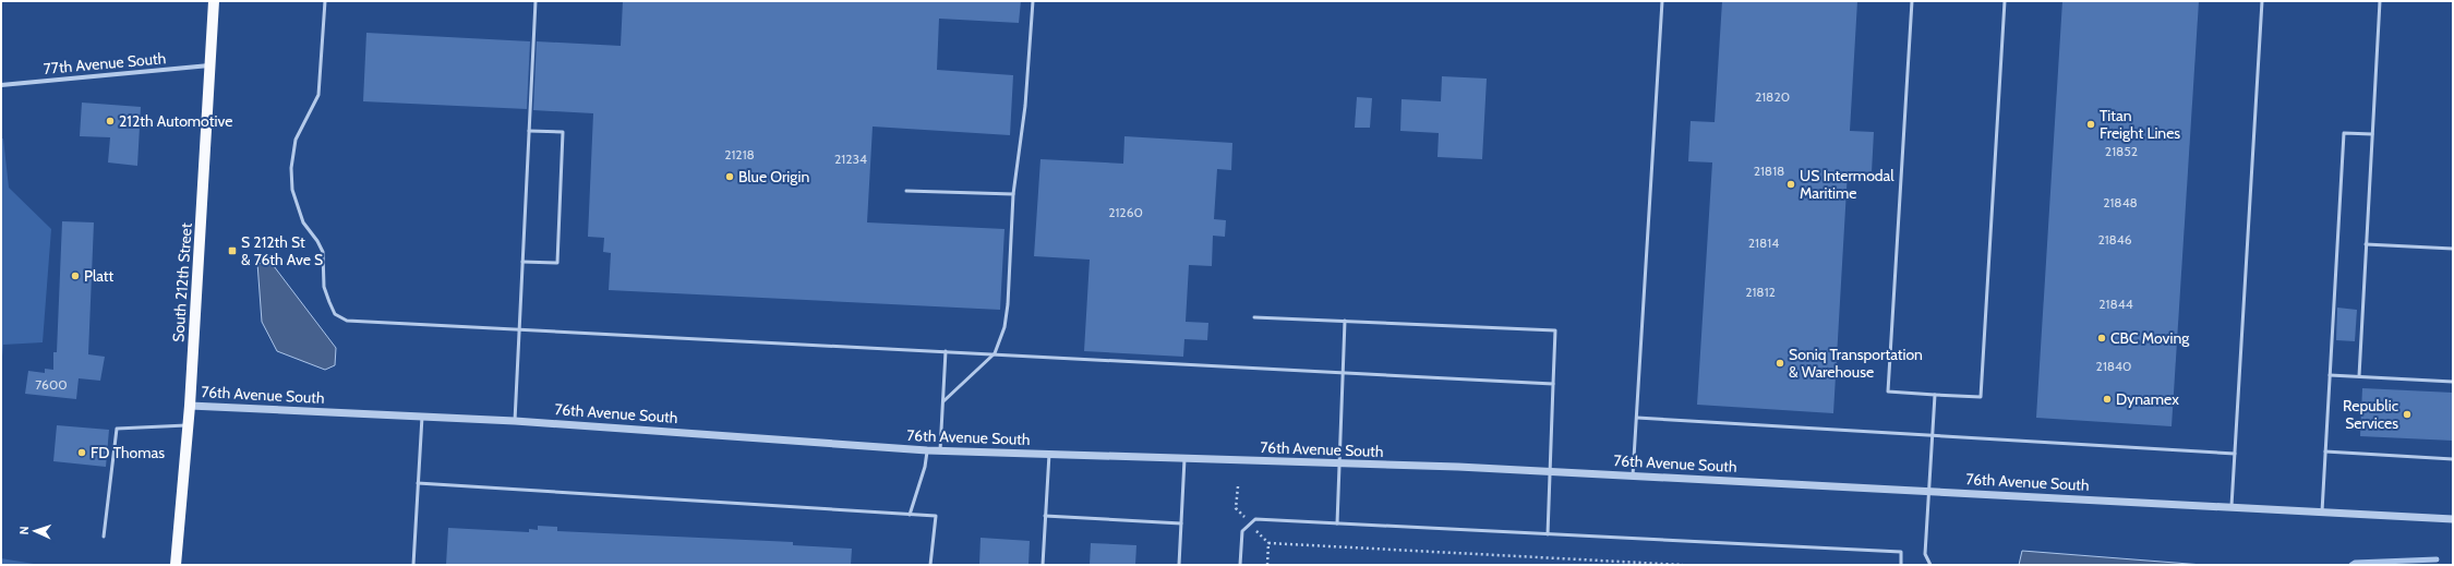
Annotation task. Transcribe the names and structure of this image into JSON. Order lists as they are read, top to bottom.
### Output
{
  "streets": {
    "main road": ["South 212th Street"],
    "street": ["77th Avenue South", "76th Avenue South"]
  },
  "crossings": [
    ["77th Avenue South", "South 212th Street"],
    ["South 212th Street", "76th Avenue South"]
  ],
  "places": {
    "other": [
      "212th Automotive",
      "Titan Freight Lines",
      "Blue Origin",
      "US Intermodal Maritime",
      "Platt",
      "CBC Moving",
      "Soniq Transportation & Warehouse",
      "Dynamex",
      "Republic Services",
      "FD Thomas"
    ],
    "transit": ["S 212th St & 76th Ave S"]
  },
  "house_numbers": [
    "21820",
    "21852",
    "21218",
    "21234",
    "21818",
    "21848",
    "21260",
    "21846",
    "21814",
    "21812",
    "21844",
    "21840",
    "7600"
  ],
  "north": "left"
}
